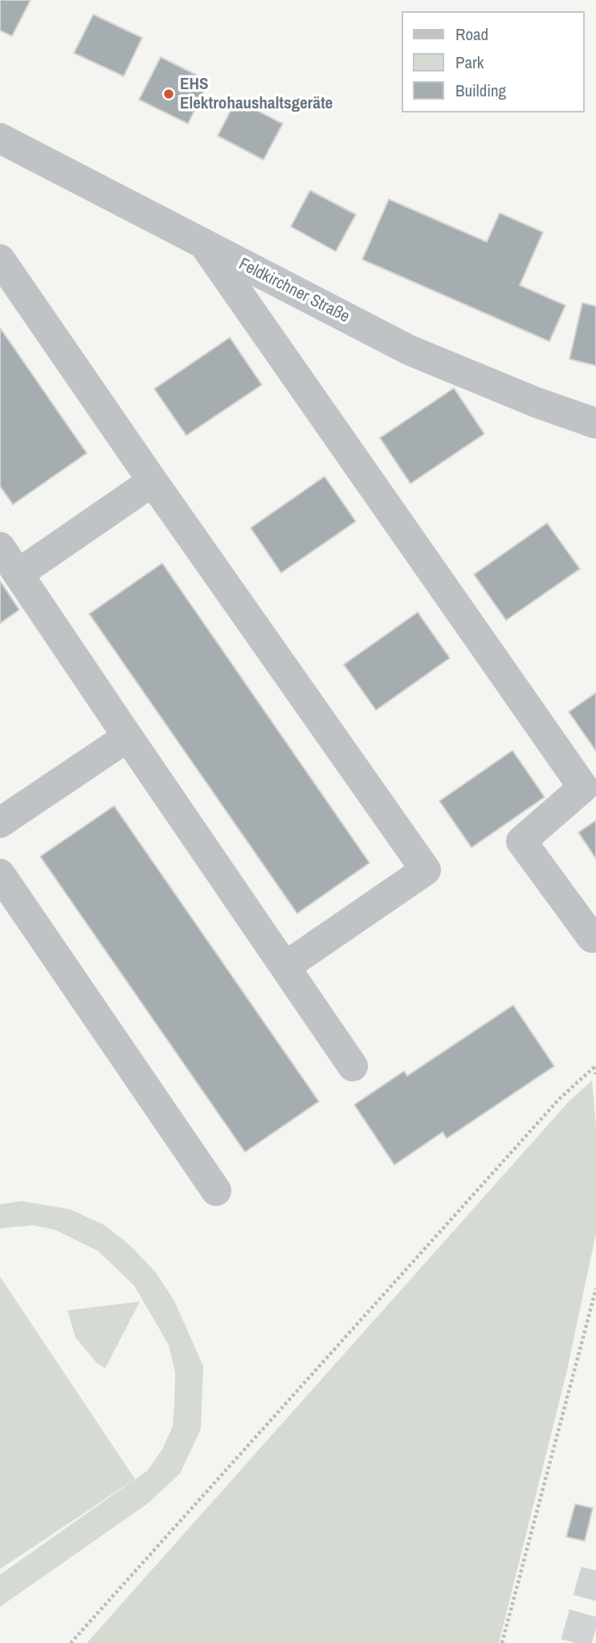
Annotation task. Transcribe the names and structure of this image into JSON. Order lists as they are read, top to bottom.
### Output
{
  "streets": {
    "street": ["Feldkirchner Straße"]
  },
  "places": ["EHS Elektrohaushaltsgeräte"],
  "legend": ["Road", "Park", "Building"]
}
